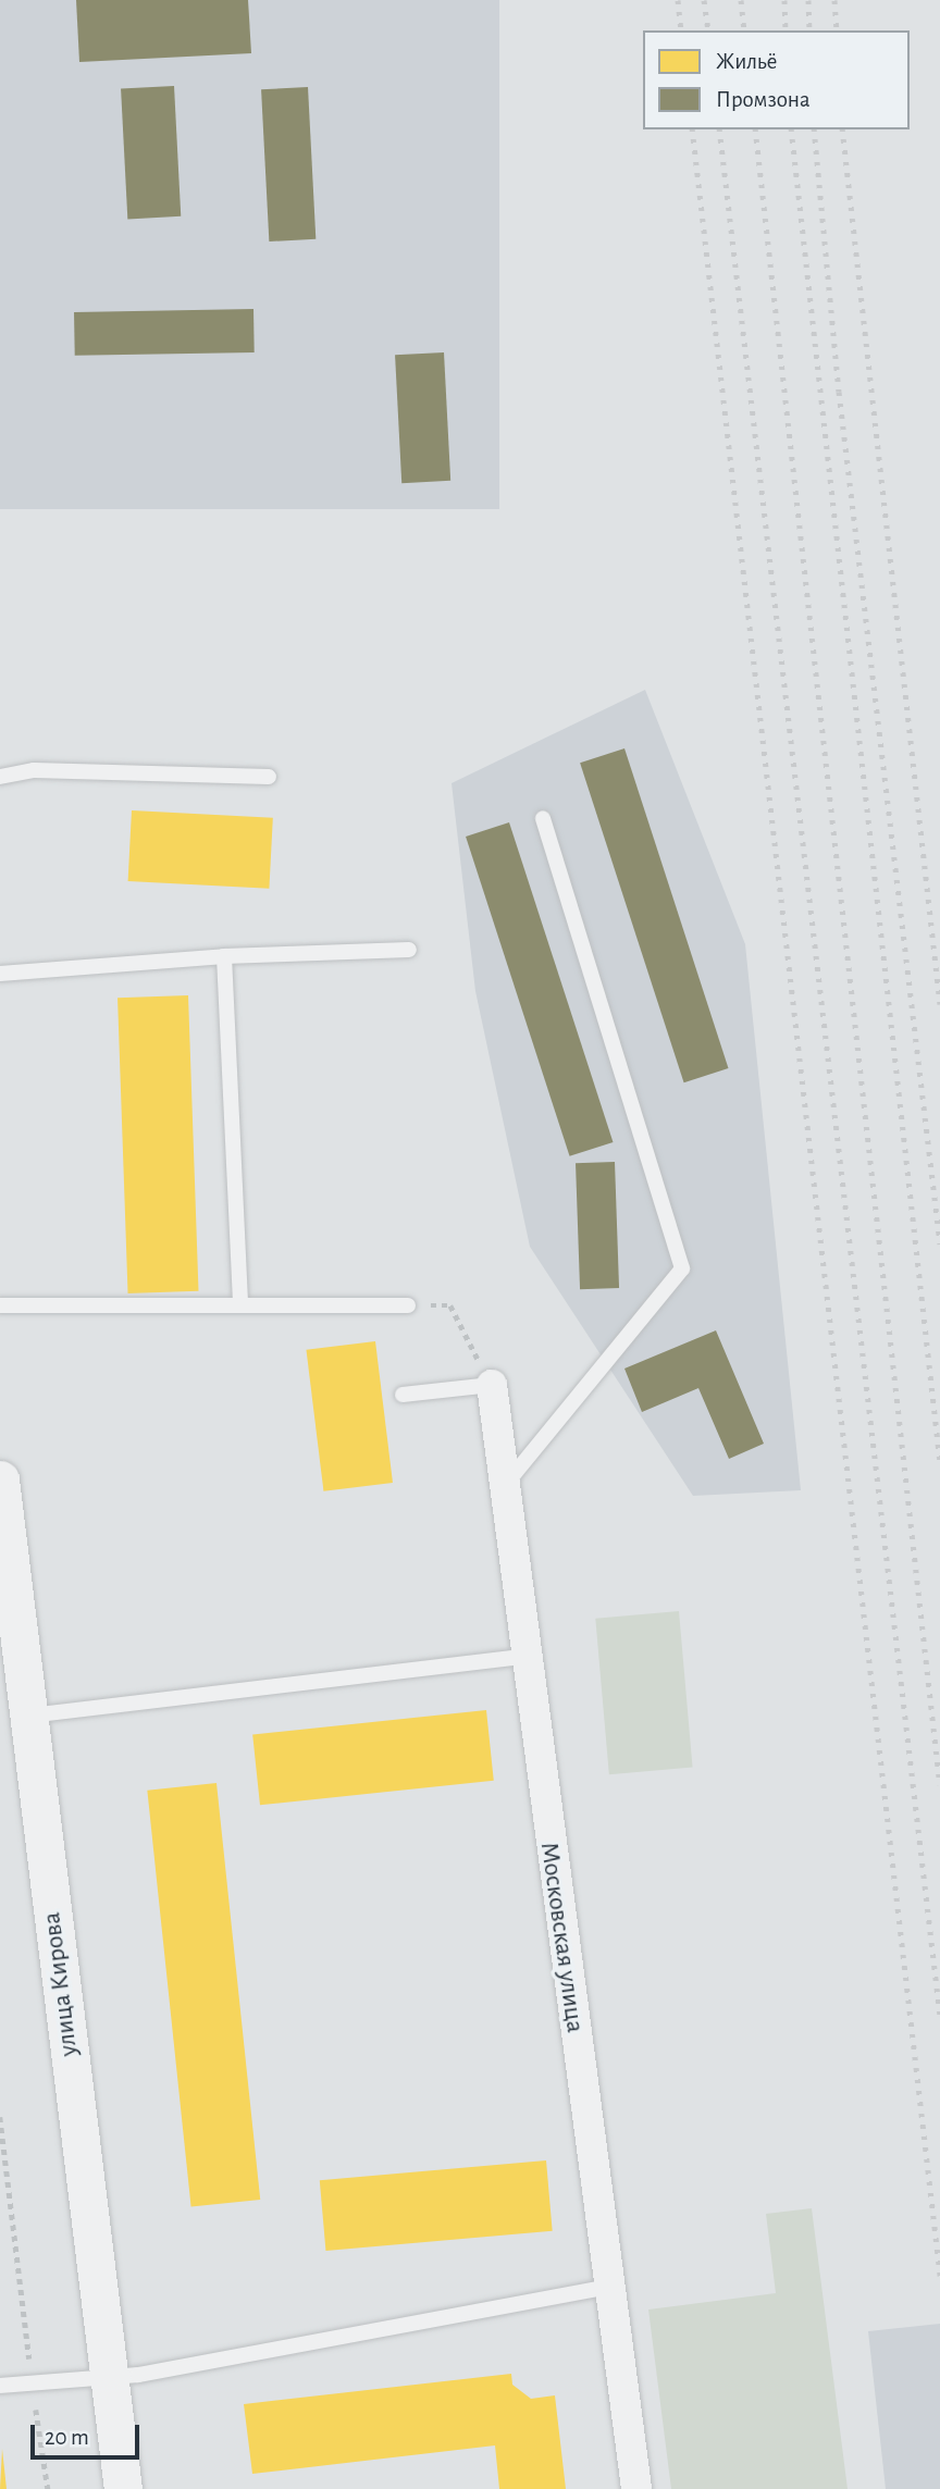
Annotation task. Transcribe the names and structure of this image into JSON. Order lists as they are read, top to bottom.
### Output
{
  "streets": {
    "street": ["Московская улица", "улица Кирова"]
  },
  "legend": ["Жильё", "Промзона"],
  "scale_bar": "20 m"
}
